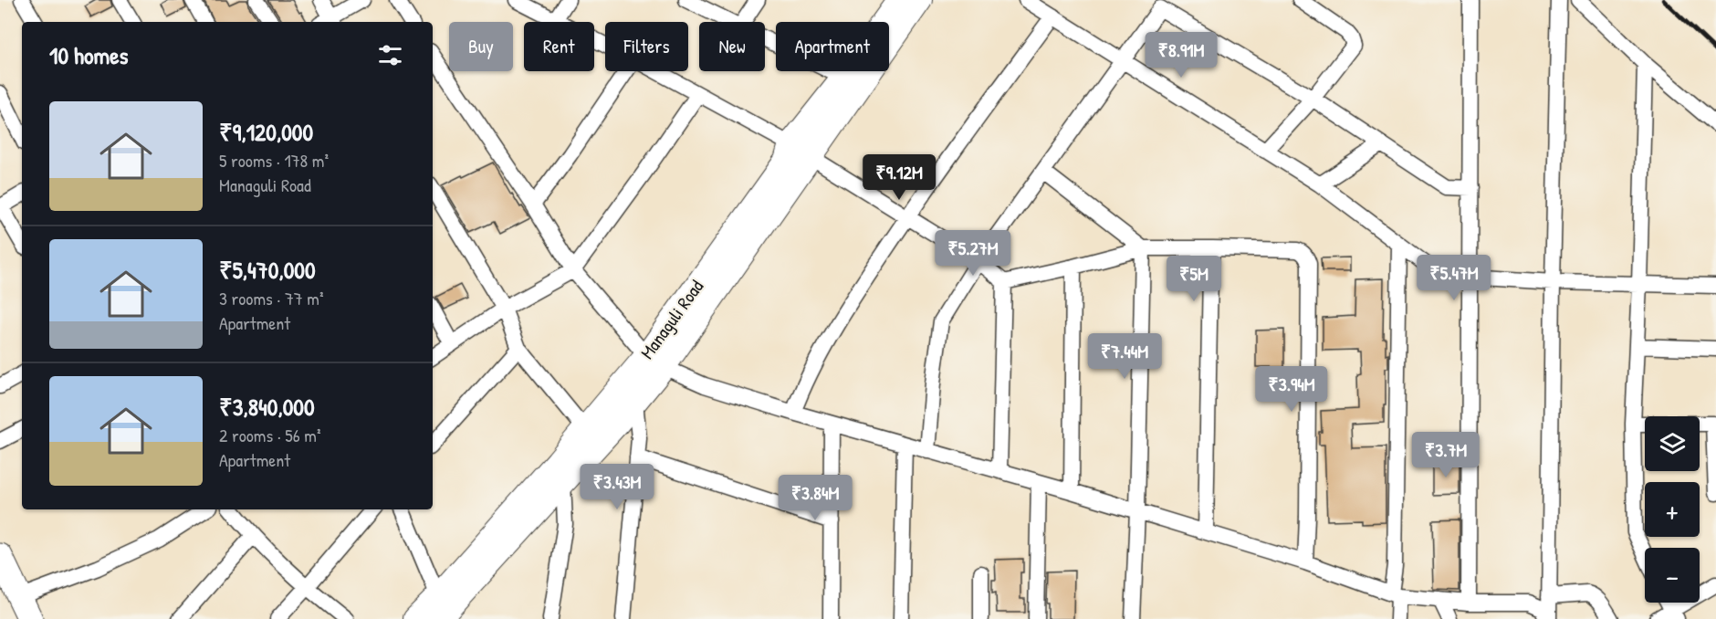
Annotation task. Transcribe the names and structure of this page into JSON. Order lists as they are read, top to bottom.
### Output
{
  "streets": {
    "main road": ["Managuli Road"]
  },
  "page": {
    "chip": [
      "Buy",
      "Rent",
      "Filters",
      "New",
      "Apartment"
    ],
    "heading": "10 homes",
    "price": [
      "₹8.91M",
      "₹9.12M",
      "₹5.27M",
      "₹5.47M",
      "₹5M",
      "₹7.44M",
      "₹3.94M",
      "₹3.7M",
      "₹3.43M",
      "₹3.84M"
    ],
    "list": [
      {
        "name": "₹9,120,000",
        "note": "5 rooms · 178 m² · Managuli Road"
      },
      {
        "name": "₹5,470,000",
        "note": "3 rooms · 77 m² · Apartment"
      },
      {
        "name": "₹3,840,000",
        "note": "2 rooms · 56 m² · Apartment"
      }
    ],
    "map_buttons": ["+", "−"]
  }
}
